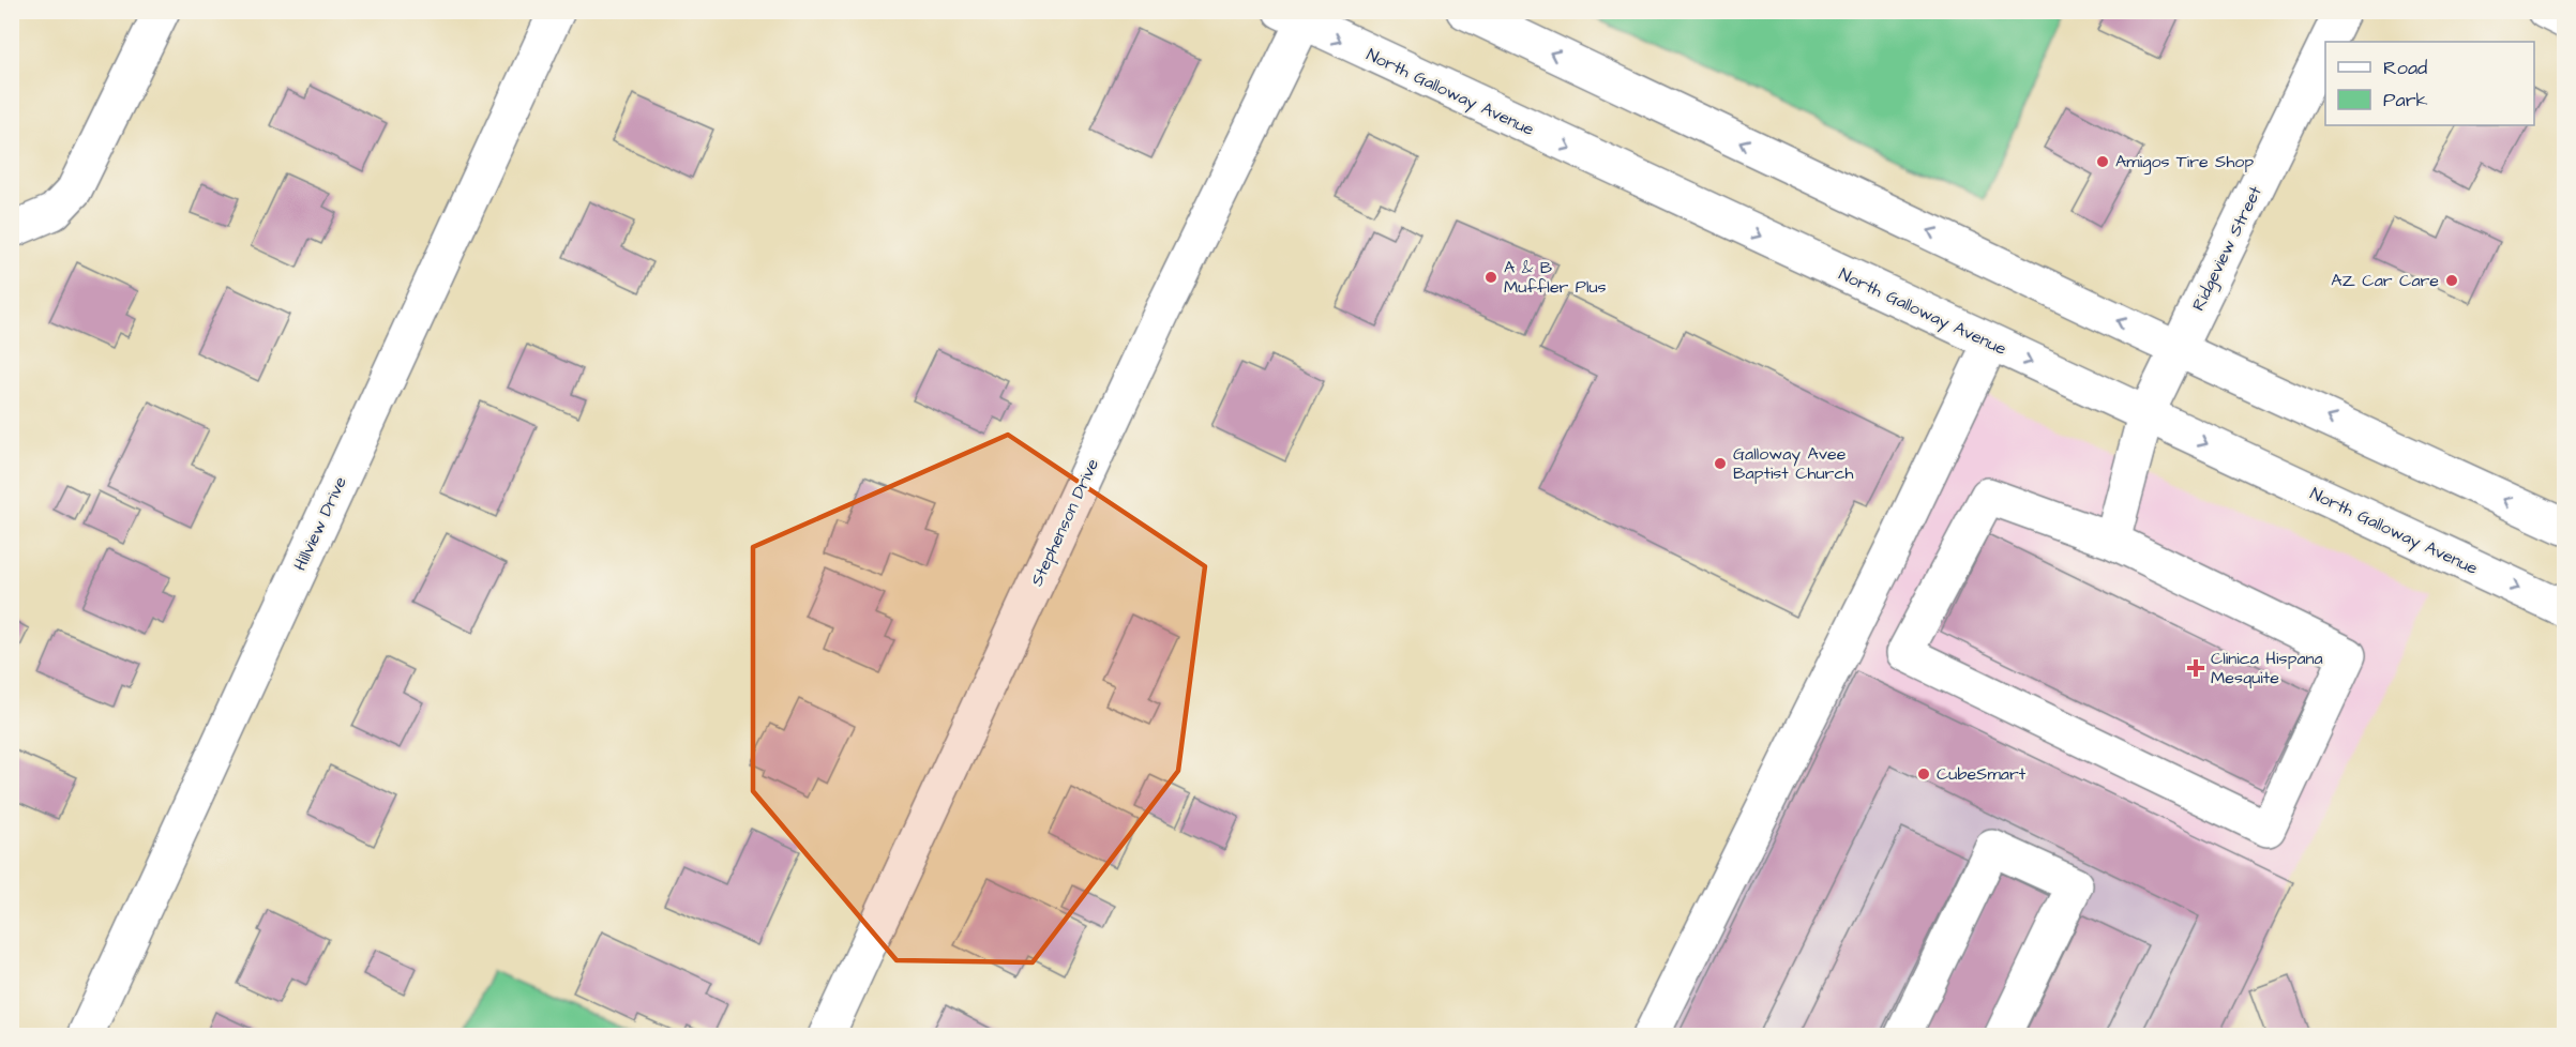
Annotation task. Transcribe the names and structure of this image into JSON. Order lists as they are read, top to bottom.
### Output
{
  "streets": {
    "street": [
      "North Galloway Avenue",
      "Ridgeview Street",
      "Stephenson Drive",
      "Hillview Drive"
    ]
  },
  "crossings": [
    ["North Galloway Avenue", "Ridgeview Street"],
    ["North Galloway Avenue", "Stephenson Drive"]
  ],
  "places": {
    "other": [
      "Amigos Tire Shop",
      "A & B Muffler Plus",
      "AZ Car Care",
      "Galloway Avee Baptist Church",
      "CubeSmart"
    ],
    "health": ["Clinica Hispana Mesquite"]
  },
  "legend": ["Road", "Park"]
}
